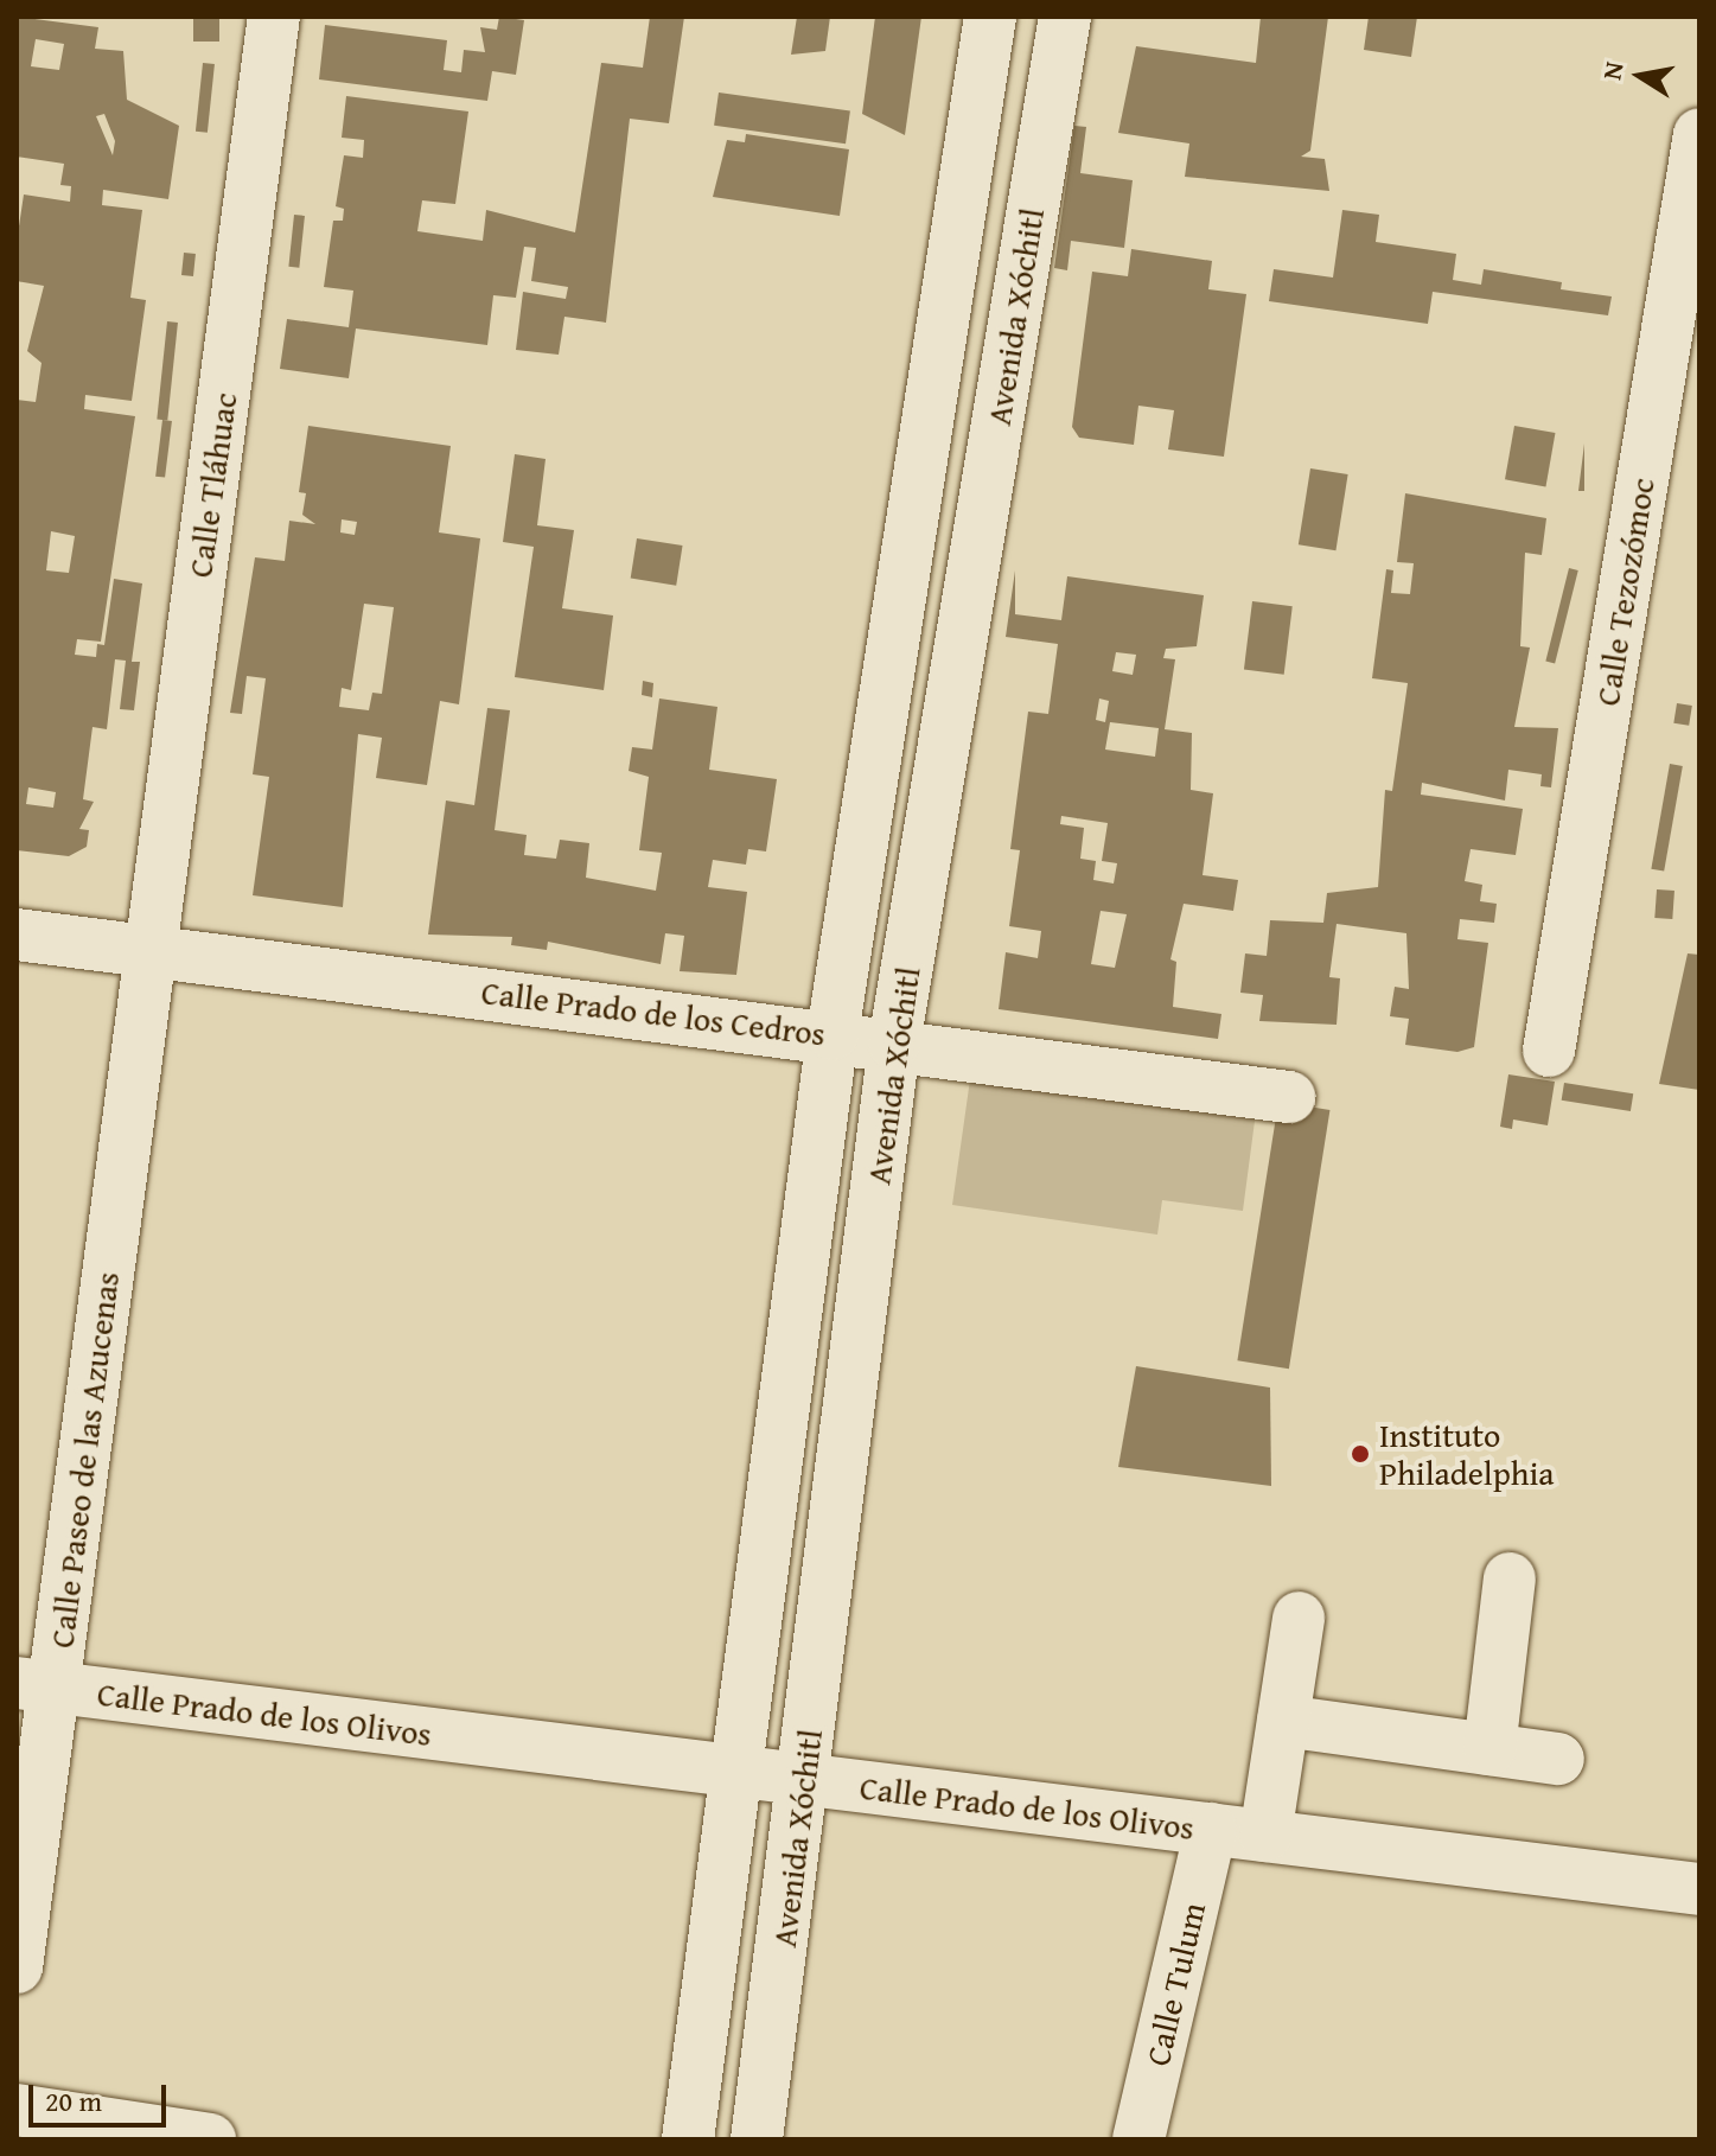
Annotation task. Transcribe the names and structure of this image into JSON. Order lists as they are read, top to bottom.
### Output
{
  "streets": {
    "street": [
      "Avenida Xóchitl",
      "Calle Tláhuac",
      "Calle Tezozómoc",
      "Calle Prado de los Cedros",
      "Calle Paseo de las Azucenas",
      "Calle Prado de los Olivos",
      "Calle Tulum"
    ]
  },
  "crossings": [
    ["Avenida Xóchitl", "Calle Prado de los Cedros"],
    ["Avenida Xóchitl", "Calle Prado de los Olivos"],
    ["Calle Tláhuac", "Calle Prado de los Cedros"],
    ["Calle Tláhuac", "Calle Paseo de las Azucenas"],
    ["Calle Prado de los Cedros", "Calle Paseo de las Azucenas"],
    ["Calle Paseo de las Azucenas", "Calle Prado de los Olivos"],
    ["Calle Prado de los Olivos", "Calle Tulum"]
  ],
  "places": ["Instituto Philadelphia"],
  "scale_bar": "20 m",
  "north": "left"
}
